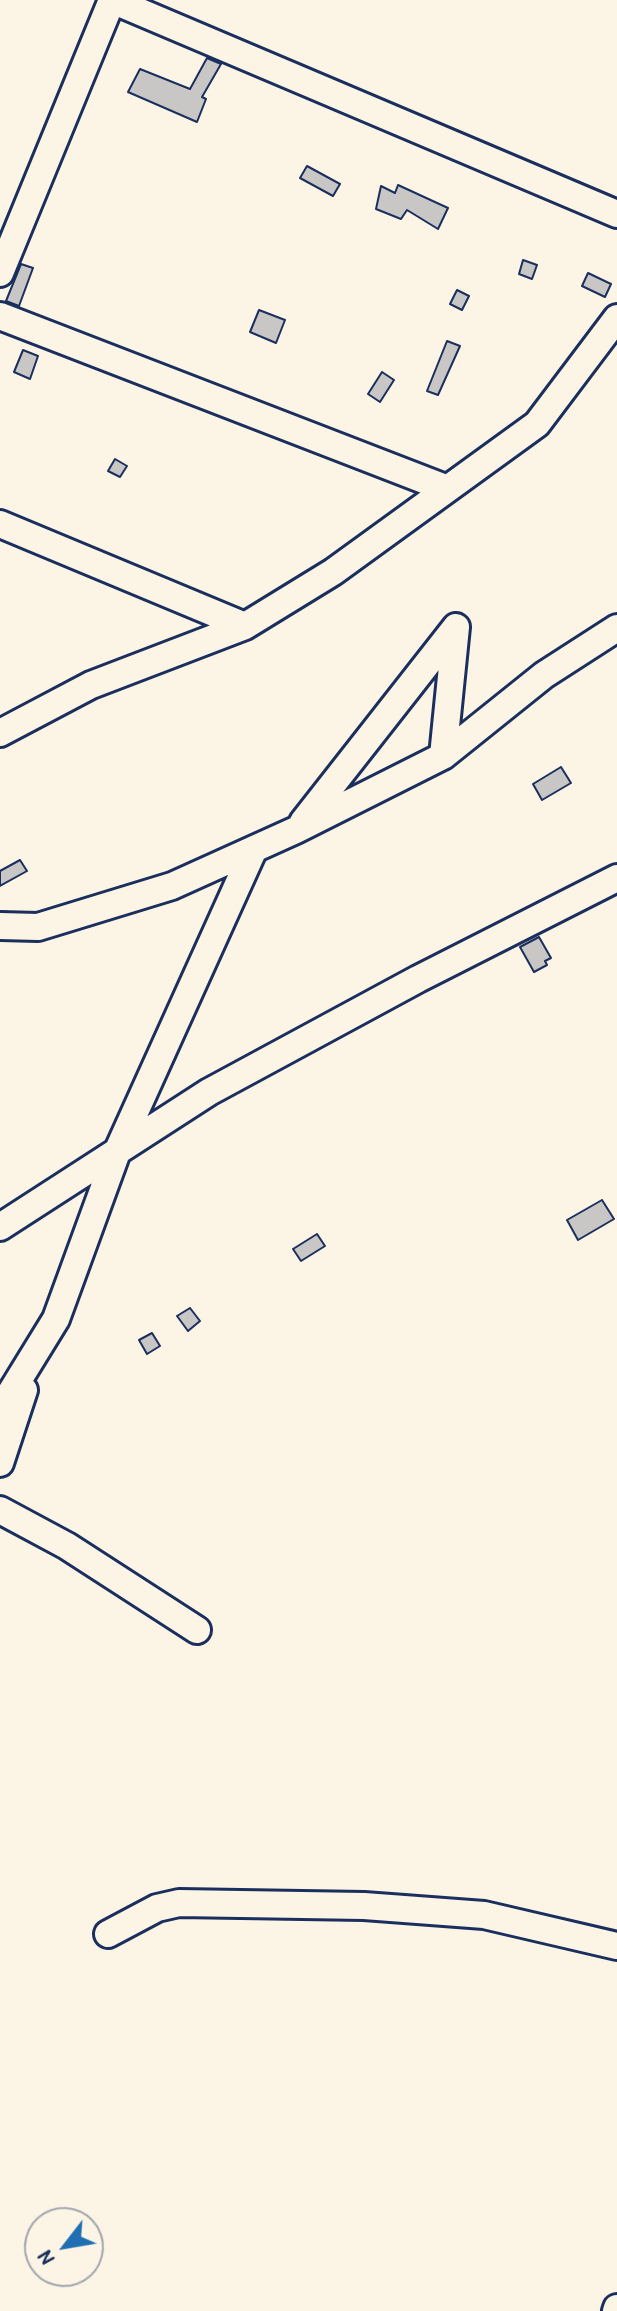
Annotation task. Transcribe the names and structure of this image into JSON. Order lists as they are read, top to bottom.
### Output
{
  "north": "bottom left"
}
